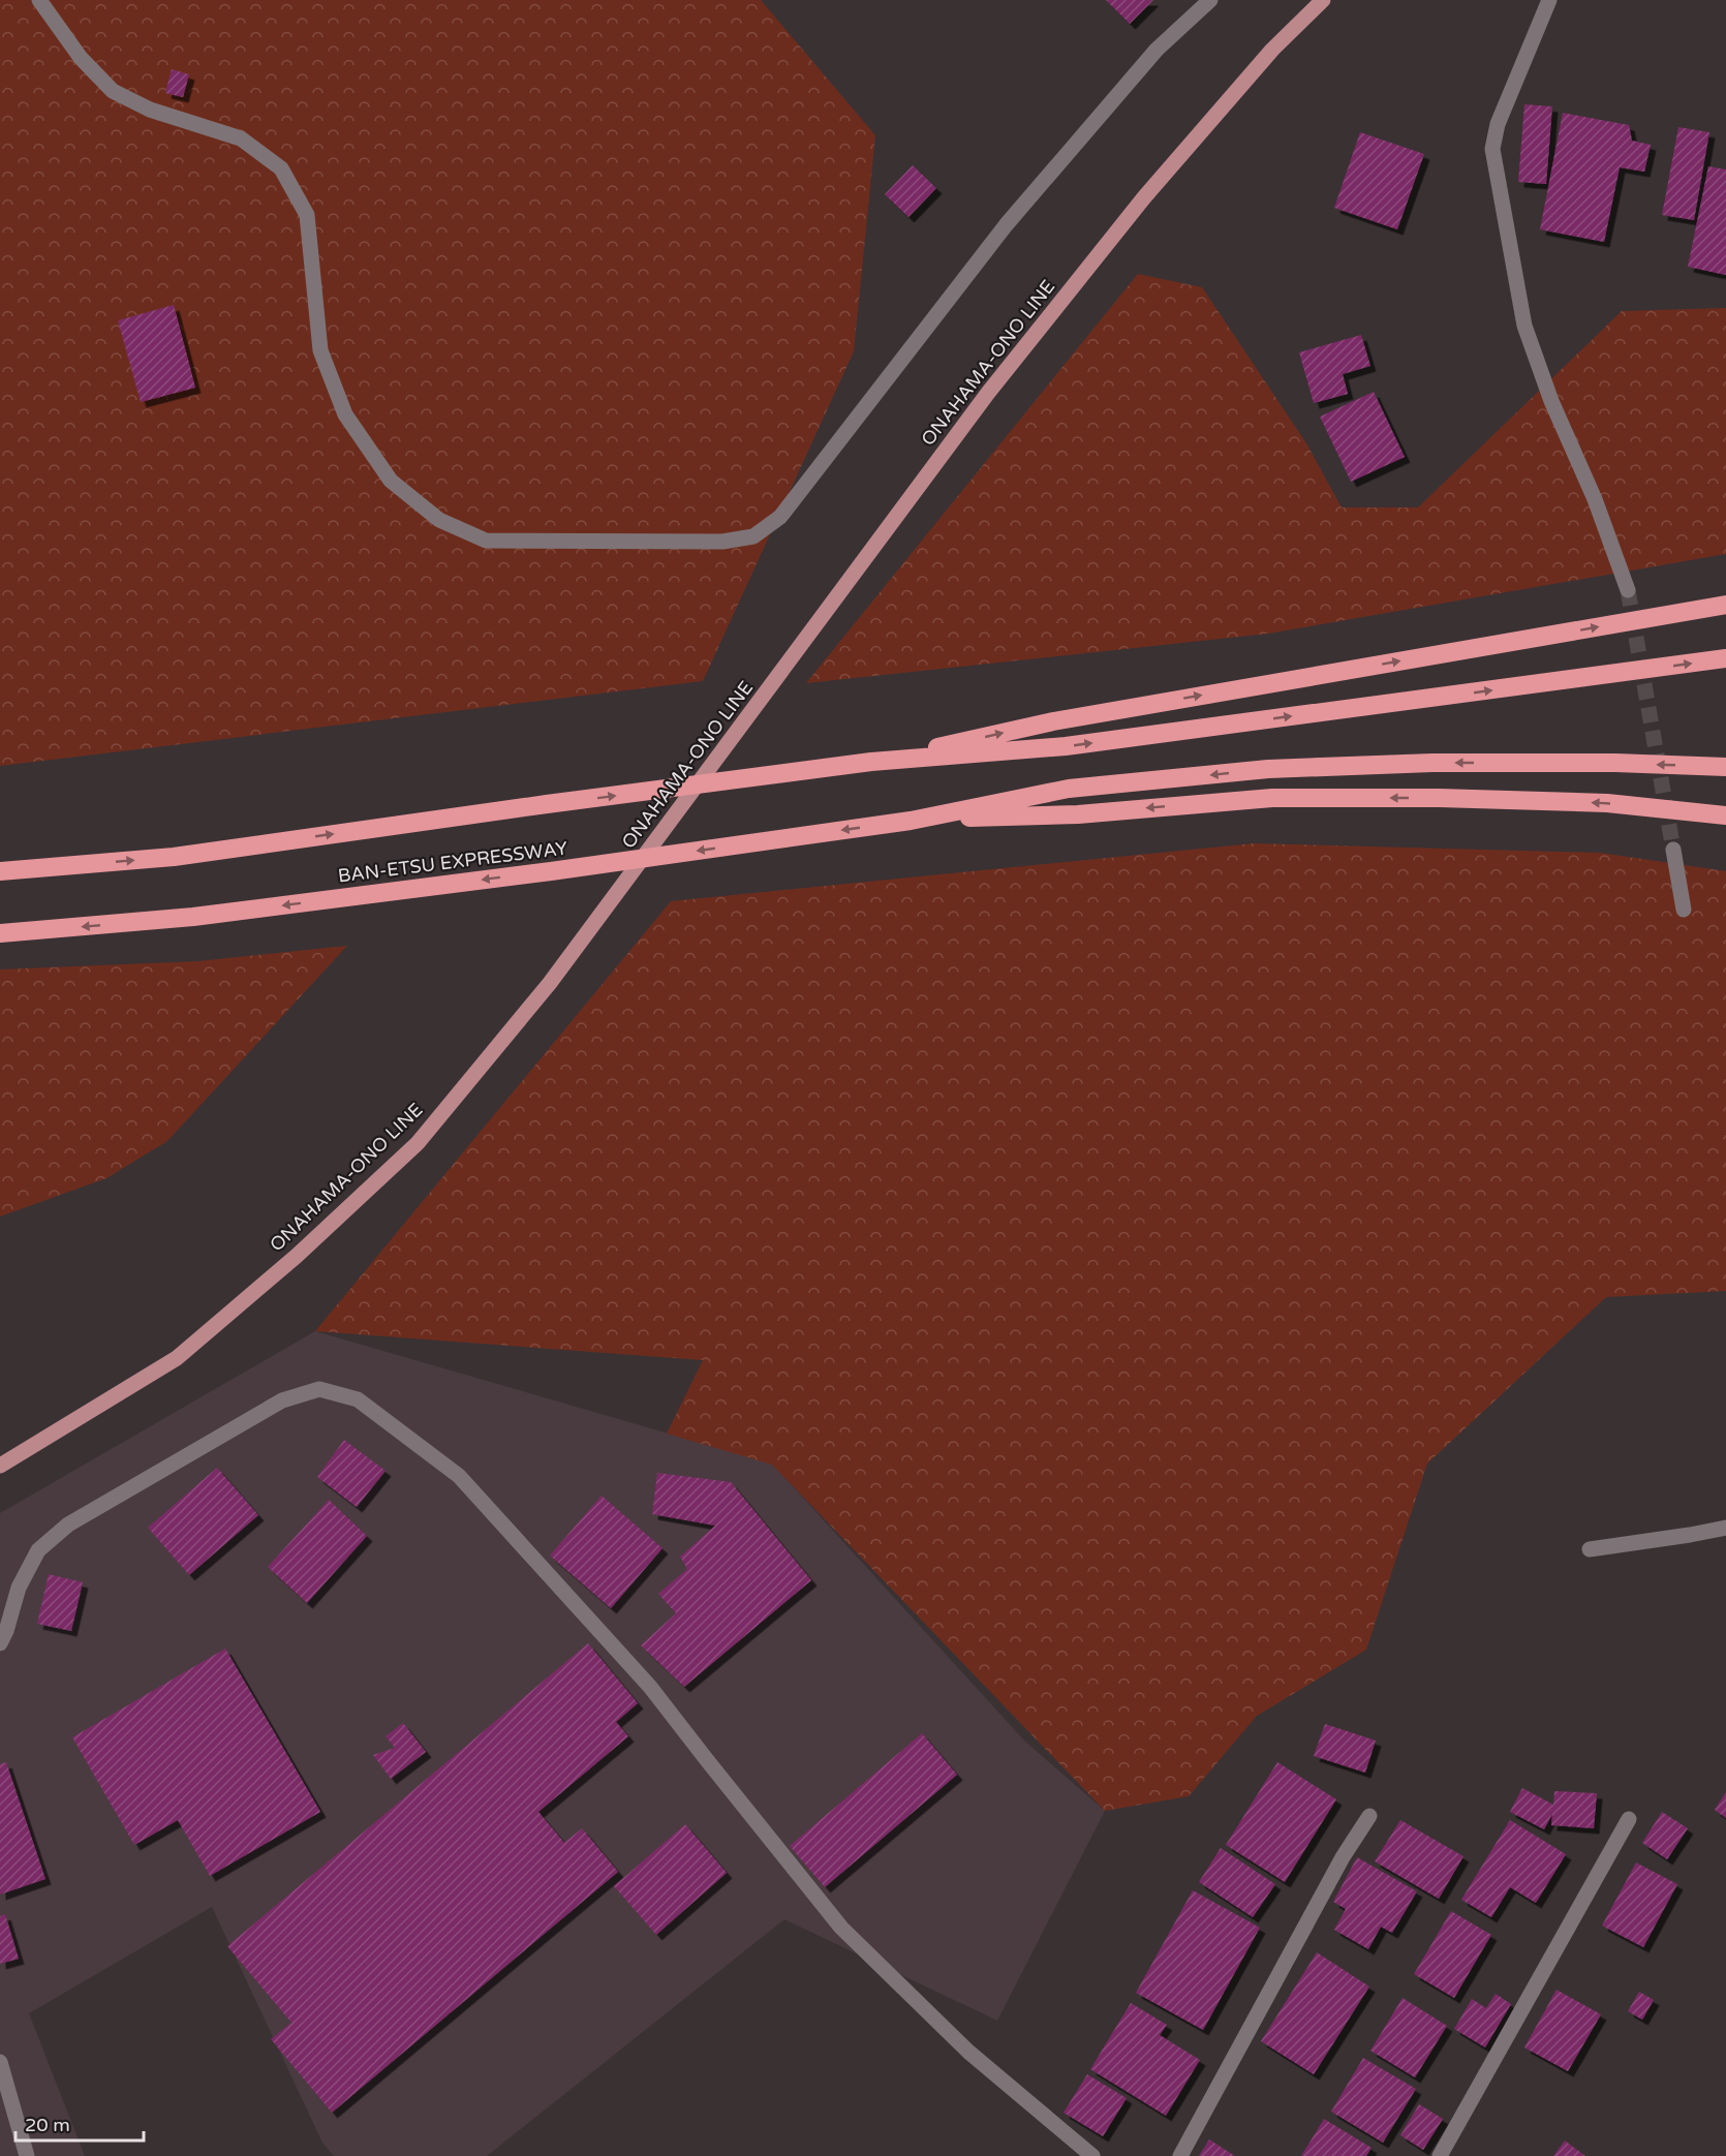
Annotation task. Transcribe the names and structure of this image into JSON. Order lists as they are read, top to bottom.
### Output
{
  "streets": {
    "highway": ["BAN-ETSU EXPRESSWAY"],
    "main road": ["ONAHAMA-ONO LINE"]
  },
  "scale_bar": "20 m"
}
